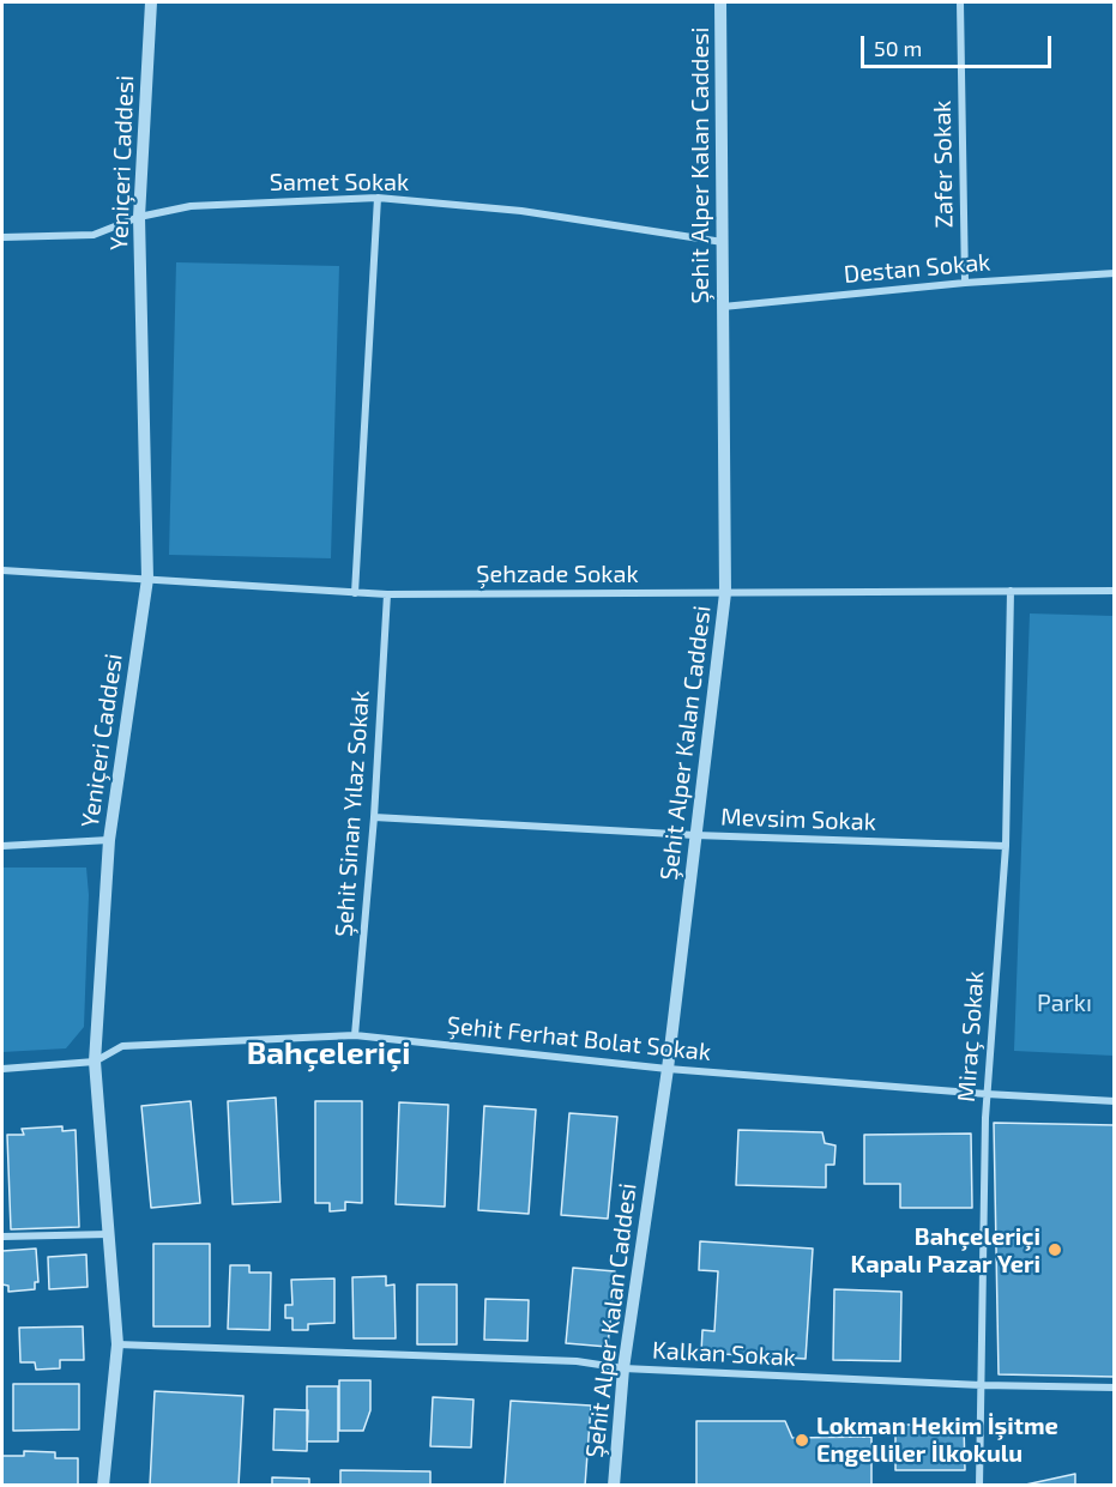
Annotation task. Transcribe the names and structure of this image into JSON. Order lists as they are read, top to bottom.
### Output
{
  "streets": {
    "street": [
      "Yeniçeri Caddesi",
      "Zafer Sokak",
      "Şehit Alper Kalan Caddesi",
      "Samet Sokak",
      "Destan Sokak",
      "Şehzade Sokak",
      "Şehit Sinan Yılaz Sokak",
      "Mevsim Sokak",
      "Miraç Sokak",
      "Şehit Ferhat Bolat Sokak",
      "Kalkan Sokak"
    ]
  },
  "crossings": [
    ["Yeniçeri Caddesi", "Samet Sokak"],
    ["Yeniçeri Caddesi", "Şehzade Sokak"],
    ["Yeniçeri Caddesi", "Şehit Ferhat Bolat Sokak"],
    ["Yeniçeri Caddesi", "Kalkan Sokak"],
    ["Zafer Sokak", "Destan Sokak"],
    ["Şehit Alper Kalan Caddesi", "Samet Sokak"],
    ["Şehit Alper Kalan Caddesi", "Destan Sokak"],
    ["Şehit Alper Kalan Caddesi", "Şehzade Sokak"],
    ["Şehit Alper Kalan Caddesi", "Mevsim Sokak"],
    ["Şehit Alper Kalan Caddesi", "Şehit Ferhat Bolat Sokak"],
    ["Şehit Alper Kalan Caddesi", "Kalkan Sokak"],
    ["Şehzade Sokak", "Şehit Sinan Yılaz Sokak"],
    ["Şehzade Sokak", "Miraç Sokak"],
    ["Şehit Sinan Yılaz Sokak", "Mevsim Sokak"],
    ["Şehit Sinan Yılaz Sokak", "Şehit Ferhat Bolat Sokak"],
    ["Mevsim Sokak", "Miraç Sokak"],
    ["Miraç Sokak", "Şehit Ferhat Bolat Sokak"],
    ["Miraç Sokak", "Kalkan Sokak"]
  ],
  "districts": ["Bahçeleriçi"],
  "parks": ["Parkı"],
  "places": ["Bahçeleriçi Kapalı Pazar Yeri", "Lokman Hekim İşitme Engelliler İlkokulu"],
  "scale_bar": "50 m"
}
